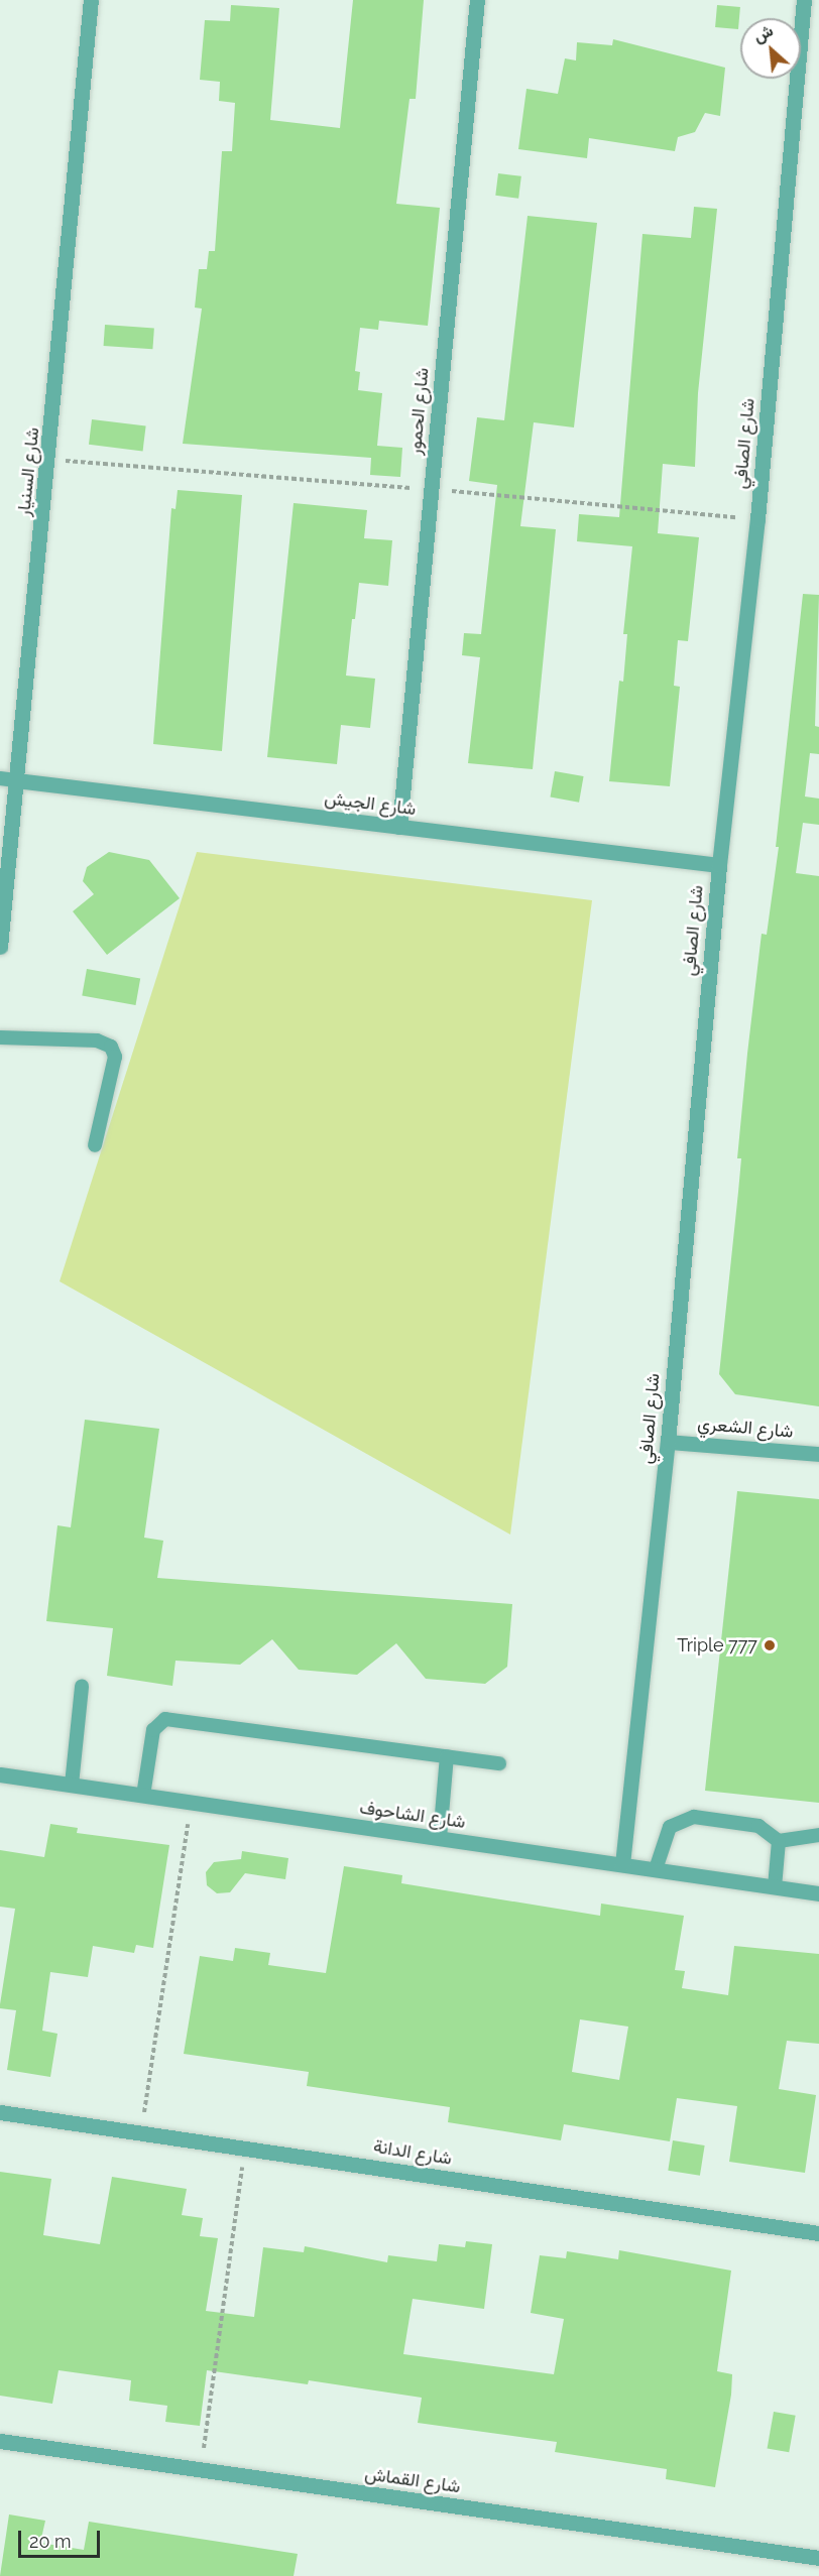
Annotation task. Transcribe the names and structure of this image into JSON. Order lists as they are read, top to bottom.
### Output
{
  "streets": {
    "street": [
      "شارع الحمور",
      "شارع الصافي",
      "شارع السنيار",
      "شارع الجيش",
      "شارع الشعري",
      "شارع الشاحوف",
      "شارع الدانة",
      "شارع القماش"
    ]
  },
  "crossings": [
    ["شارع الحمور", "شارع الجيش"],
    ["شارع الصافي", "شارع الجيش"],
    ["شارع الصافي", "شارع الشعري"],
    ["شارع الصافي", "شارع الشاحوف"],
    ["شارع السنيار", "شارع الجيش"]
  ],
  "places": ["Triple 777"],
  "scale_bar": "20 m",
  "north": "top left"
}
